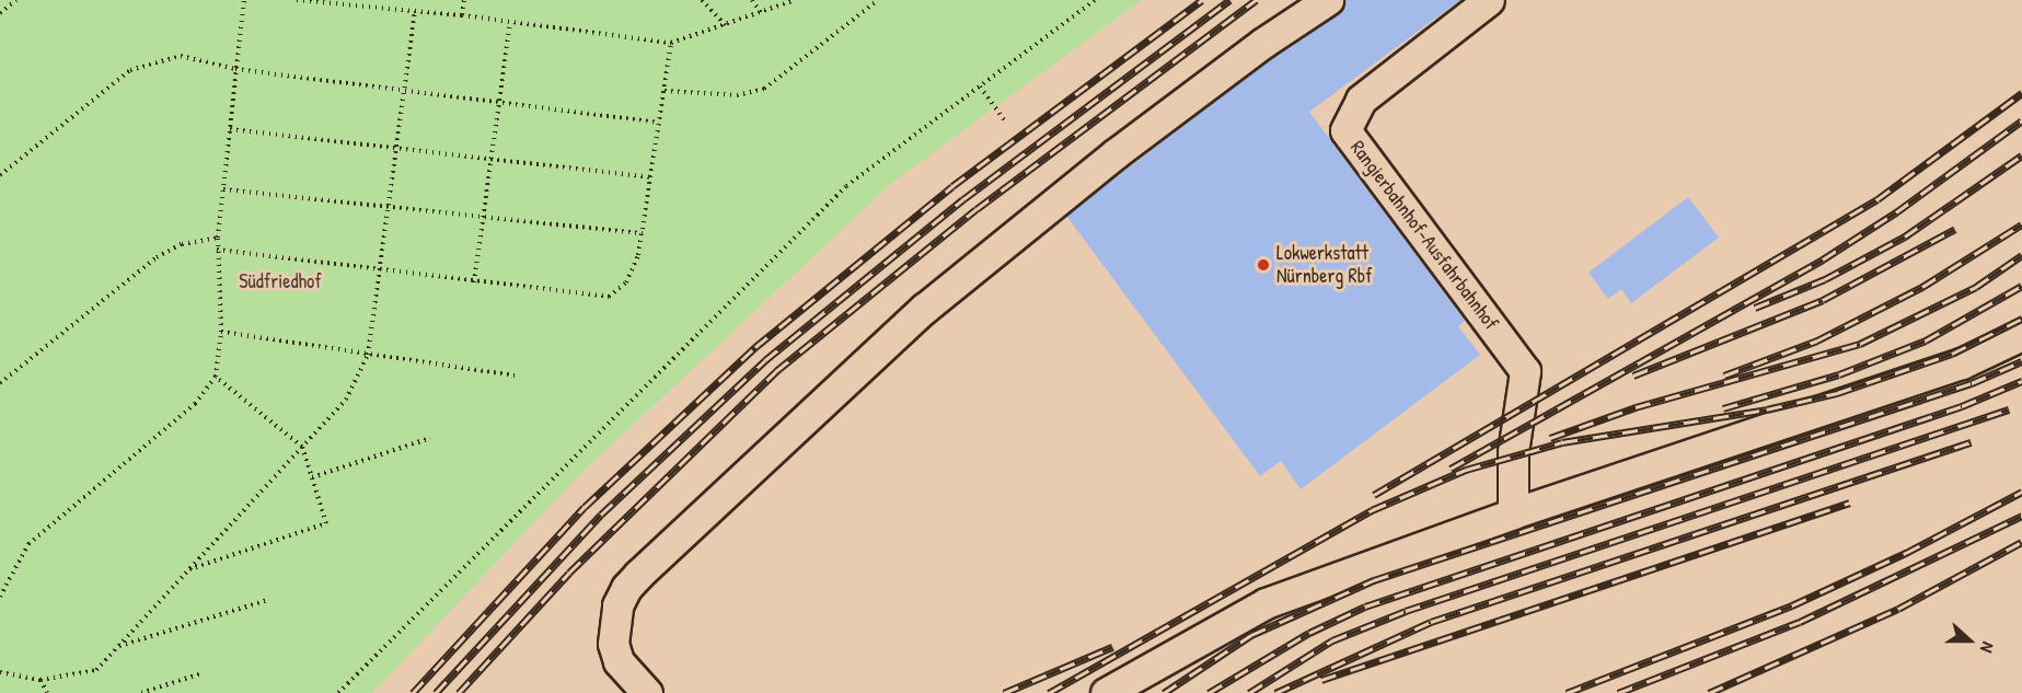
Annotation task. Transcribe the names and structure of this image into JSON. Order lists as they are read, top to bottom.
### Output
{
  "streets": {
    "lane": ["Rangierbahnhof-Ausfahrbahnhof"]
  },
  "parks": ["Südfriedhof"],
  "places": ["Lokwerkstatt Nürnberg Rbf"],
  "north": "right"
}
